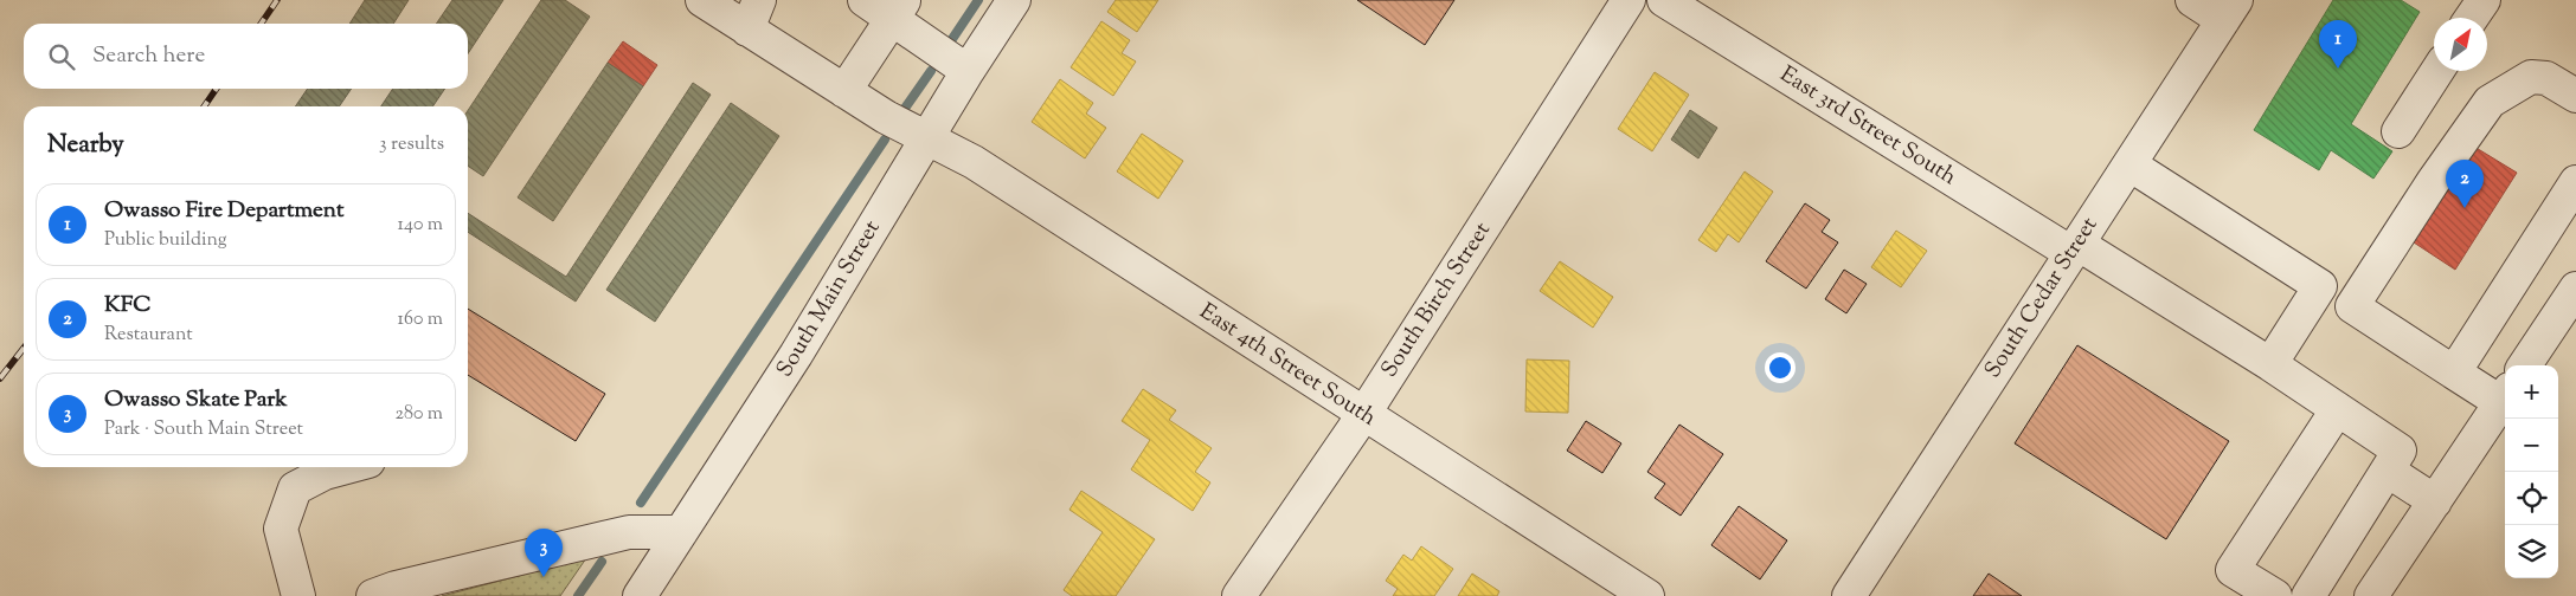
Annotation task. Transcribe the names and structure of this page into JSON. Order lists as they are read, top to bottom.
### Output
{
  "streets": {
    "street": [
      "East 3rd Street South",
      "South Cedar Street",
      "South Main Street",
      "South Birch Street",
      "East 4th Street South"
    ]
  },
  "crossings": [
    ["East 3rd Street South", "South Cedar Street"],
    ["South Main Street", "East 4th Street South"],
    ["South Birch Street", "East 4th Street South"]
  ],
  "north": "top right",
  "page": {
    "pins": ["1", "2", "3"],
    "search": "Search here",
    "heading": ["Nearby", "3 results"],
    "list": [
      {
        "mark": "1",
        "name": "Owasso Fire Department",
        "note": "Public building",
        "value": "140 m"
      },
      {
        "mark": "2",
        "name": "KFC",
        "note": "Restaurant",
        "value": "160 m"
      },
      {
        "mark": "3",
        "name": "Owasso Skate Park",
        "note": "Park · South Main Street",
        "value": "280 m"
      }
    ],
    "map_buttons": ["+", "−"]
  }
}
